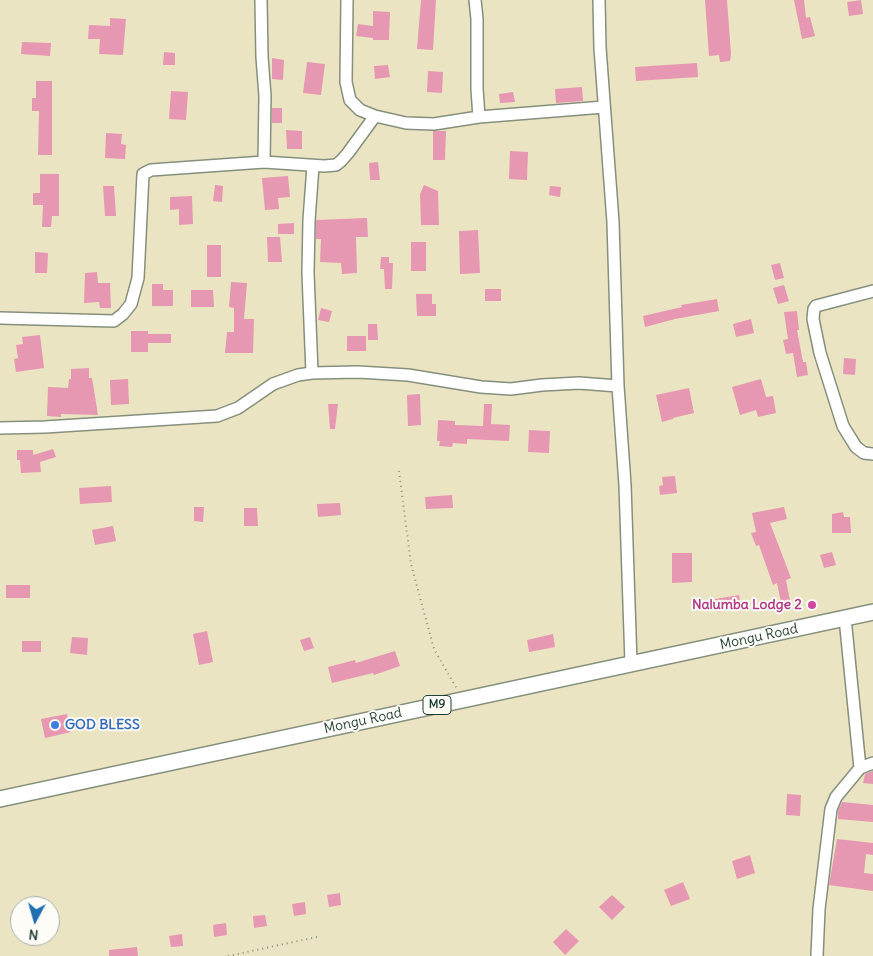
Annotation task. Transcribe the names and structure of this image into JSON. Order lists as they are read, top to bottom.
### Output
{
  "streets": {
    "main road": ["Mongu Road", "M9"]
  },
  "places": ["Nalumba Lodge 2", "GOD BLESS"],
  "north": "bottom"
}
